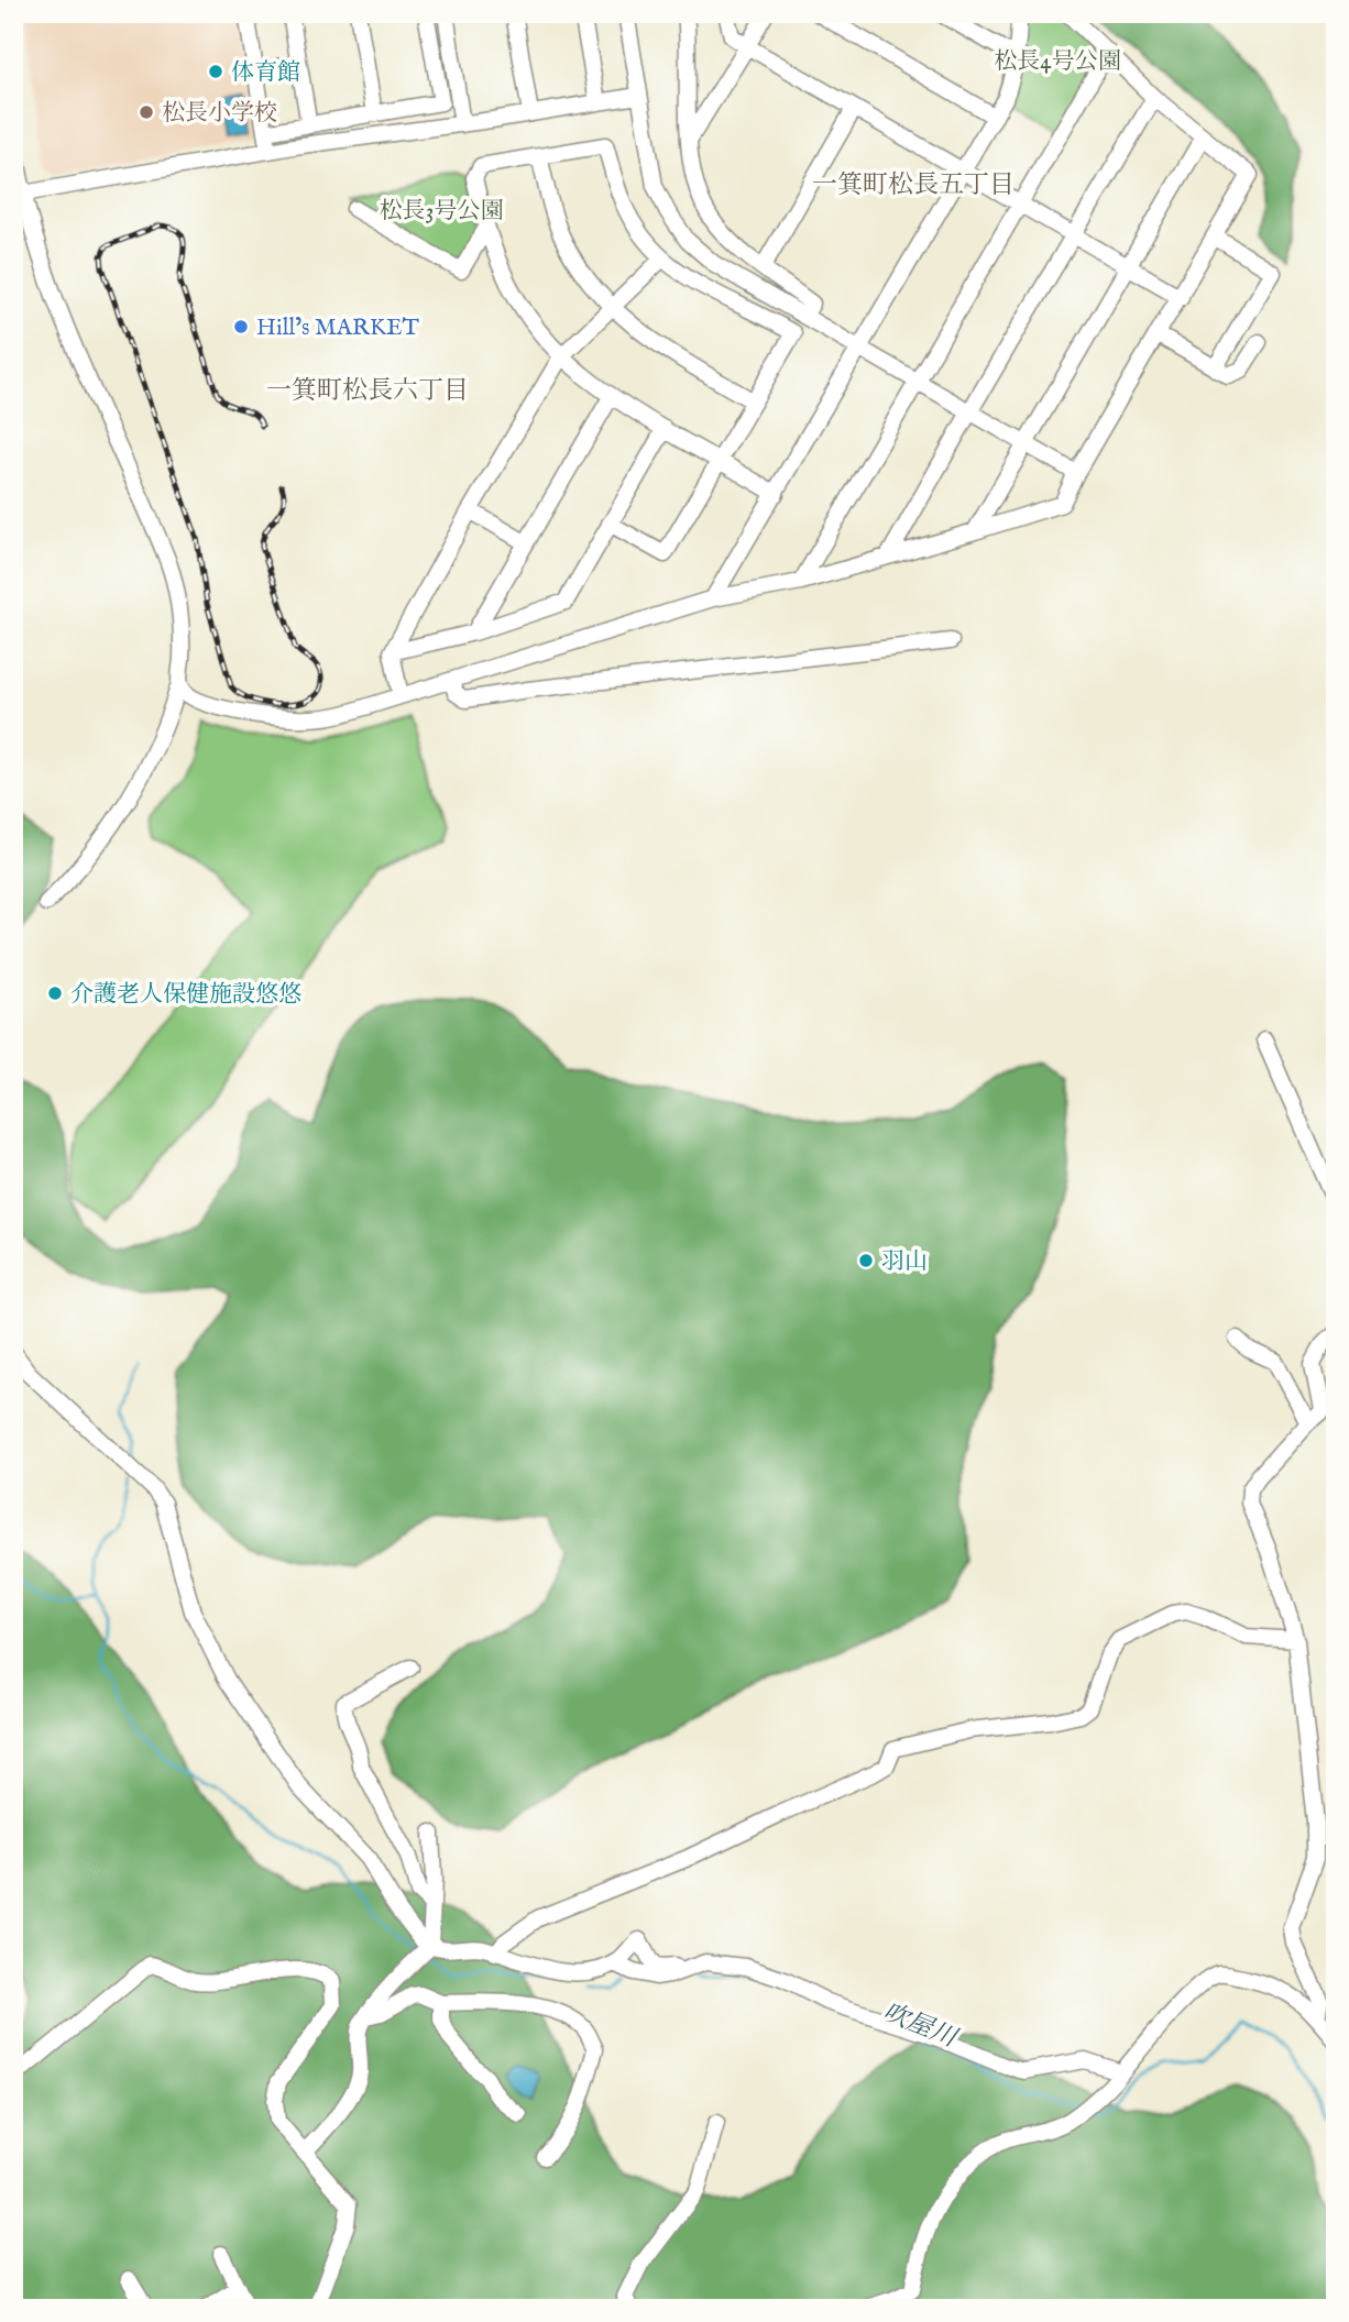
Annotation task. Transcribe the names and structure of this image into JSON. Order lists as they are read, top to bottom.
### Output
{
  "districts": ["一箕町松長五丁目", "一箕町松長六丁目"],
  "water": ["吹屋川"],
  "parks": ["松長4号公園", "松長3号公園"],
  "places": [
    "体育館",
    "松長小学校",
    "Hill’s MARKET",
    "介護老人保健施設悠悠",
    "羽山"
  ]
}
